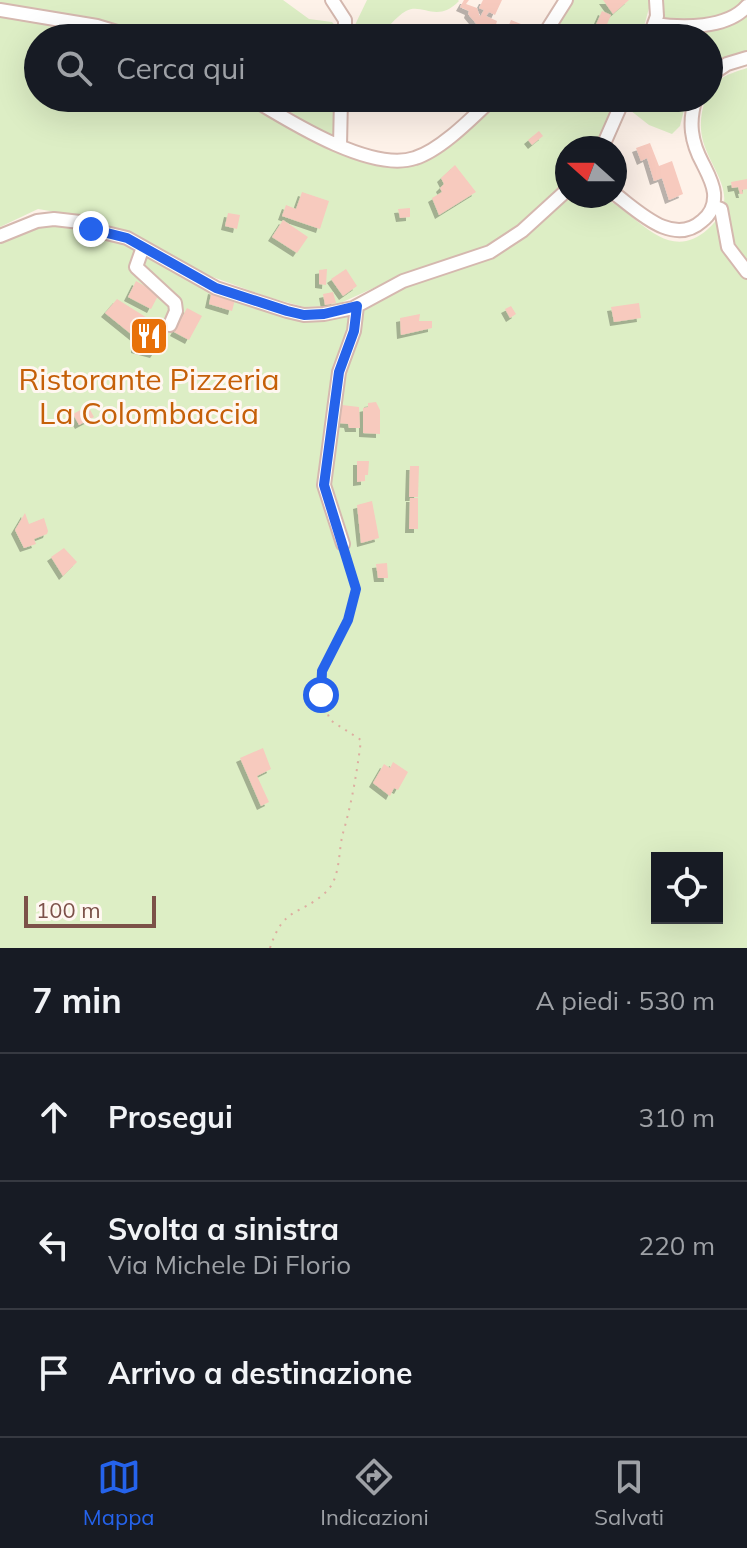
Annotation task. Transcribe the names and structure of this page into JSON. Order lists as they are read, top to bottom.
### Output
{
  "places": {
    "restaurant": ["Ristorante Pizzeria La Colombaccia"]
  },
  "scale_bar": "100 m",
  "north": "left",
  "page": {
    "search": "Cerca qui",
    "scale": "100 m",
    "heading": ["7 min", "A piedi · 530 m"],
    "list": [
      ["Prosegui", "310 m"],
      ["Svolta a sinistra", "Via Michele Di Florio", "220 m"],
      "Arrivo a destinazione"
    ],
    "nav": ["Mappa", "Indicazioni", "Salvati"]
  }
}
